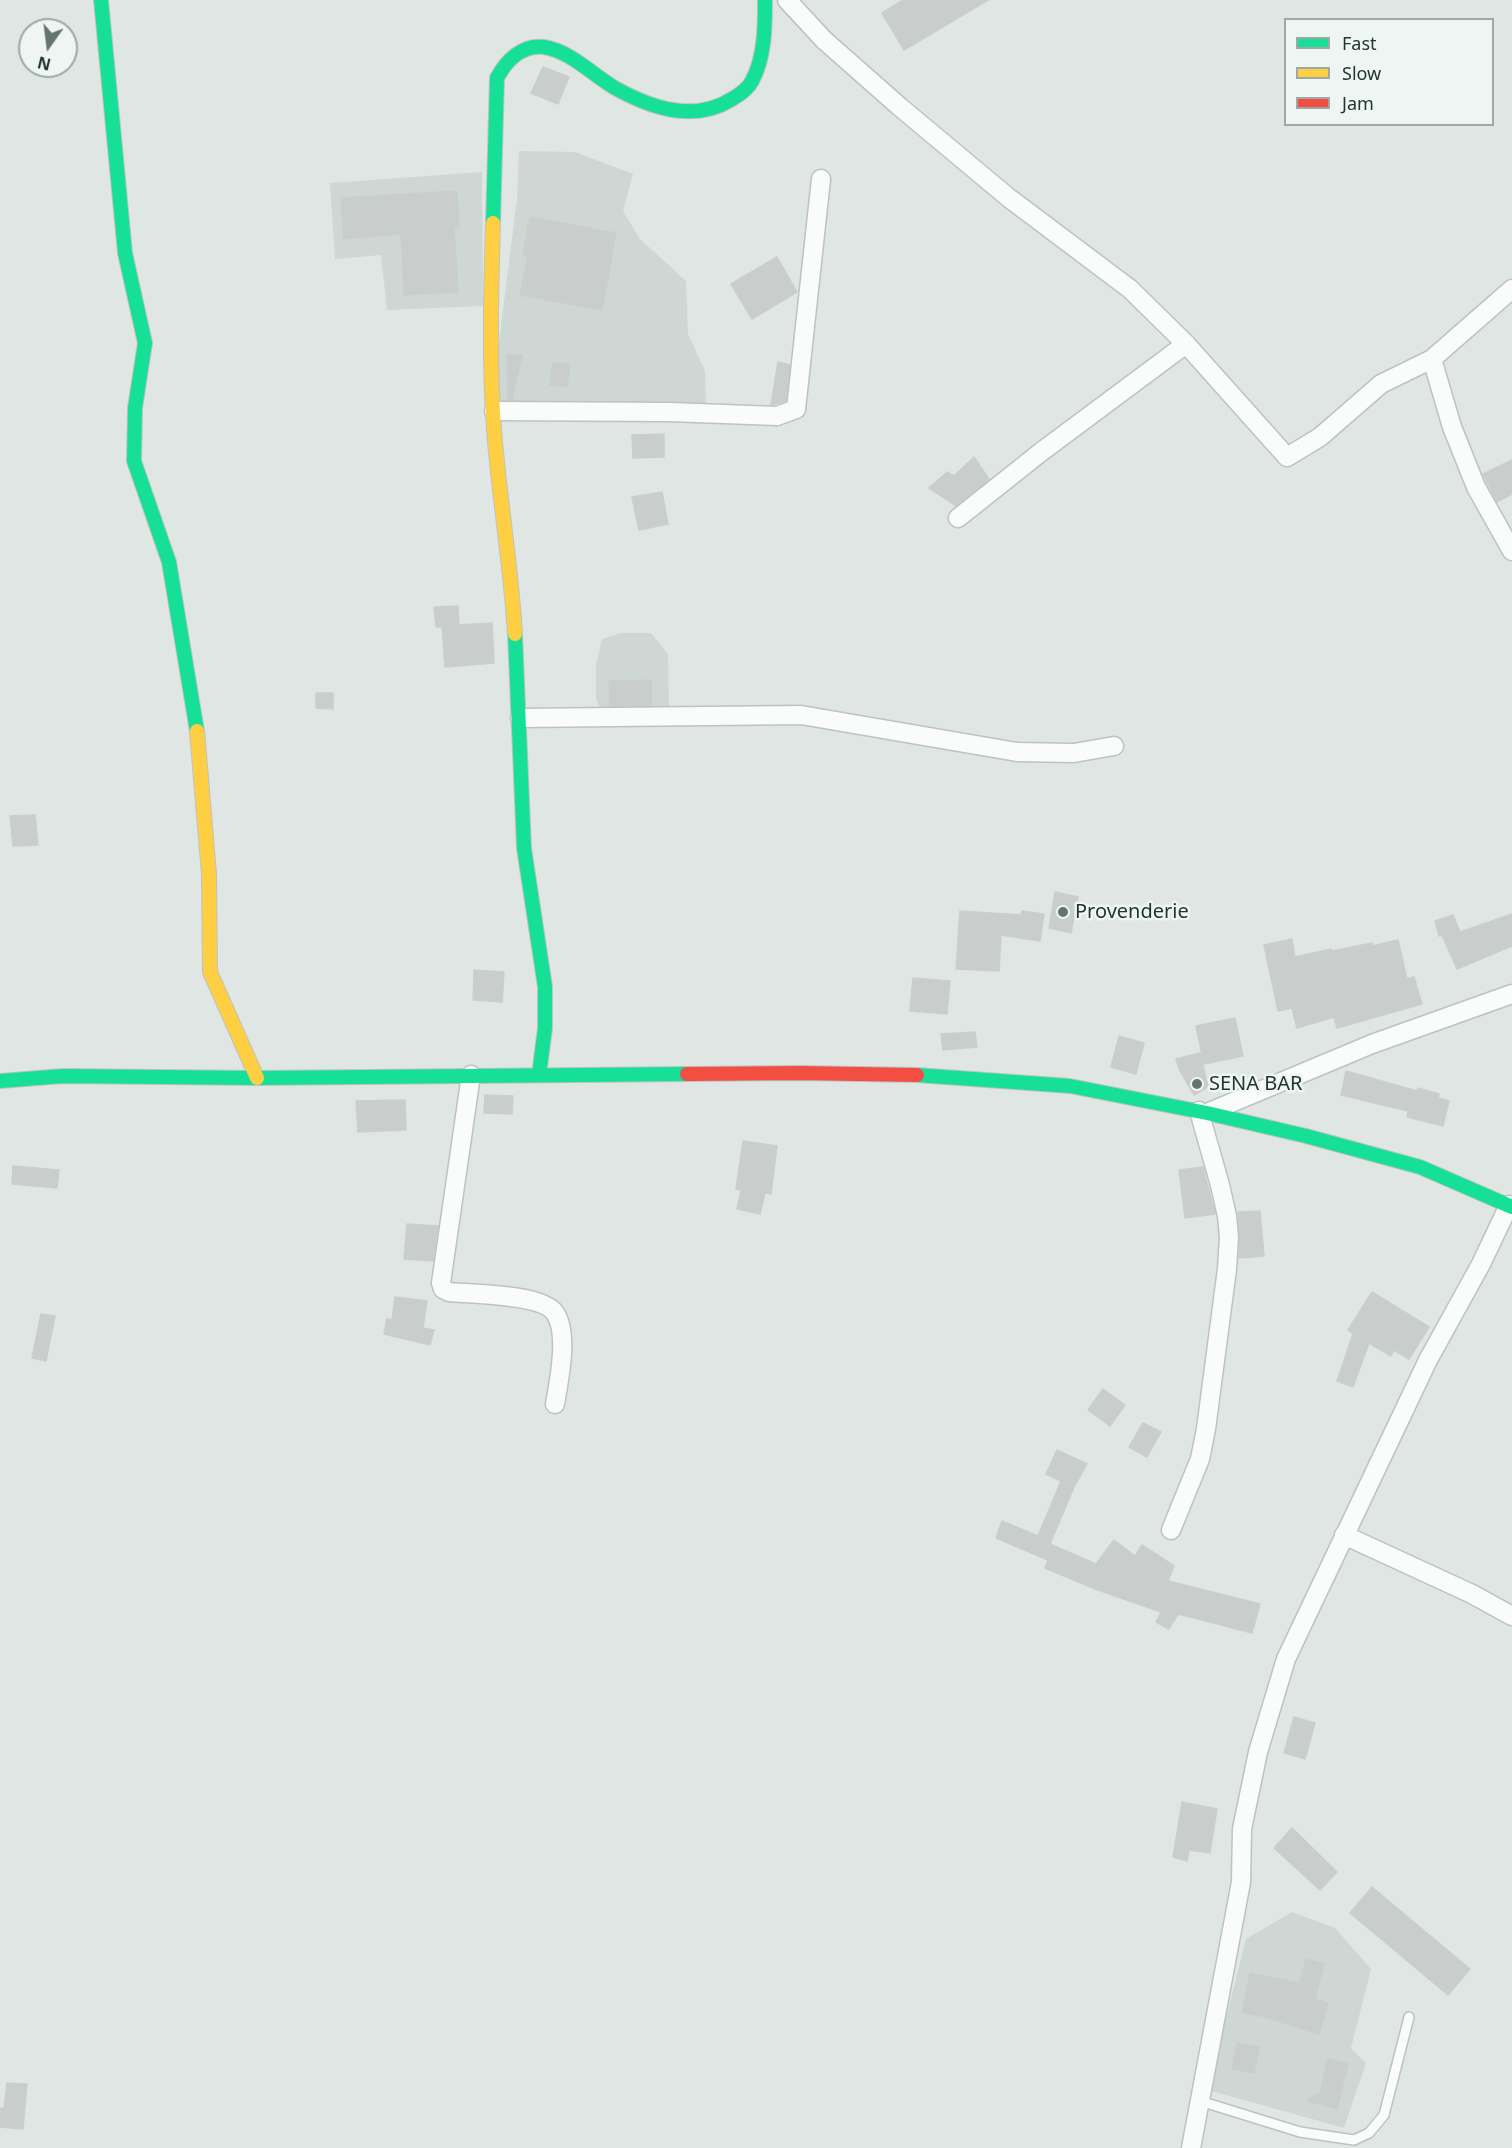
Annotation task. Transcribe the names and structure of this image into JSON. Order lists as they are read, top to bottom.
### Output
{
  "places": ["Provenderie", "SENA BAR"],
  "legend": ["Fast", "Slow", "Jam"],
  "north": "bottom"
}
